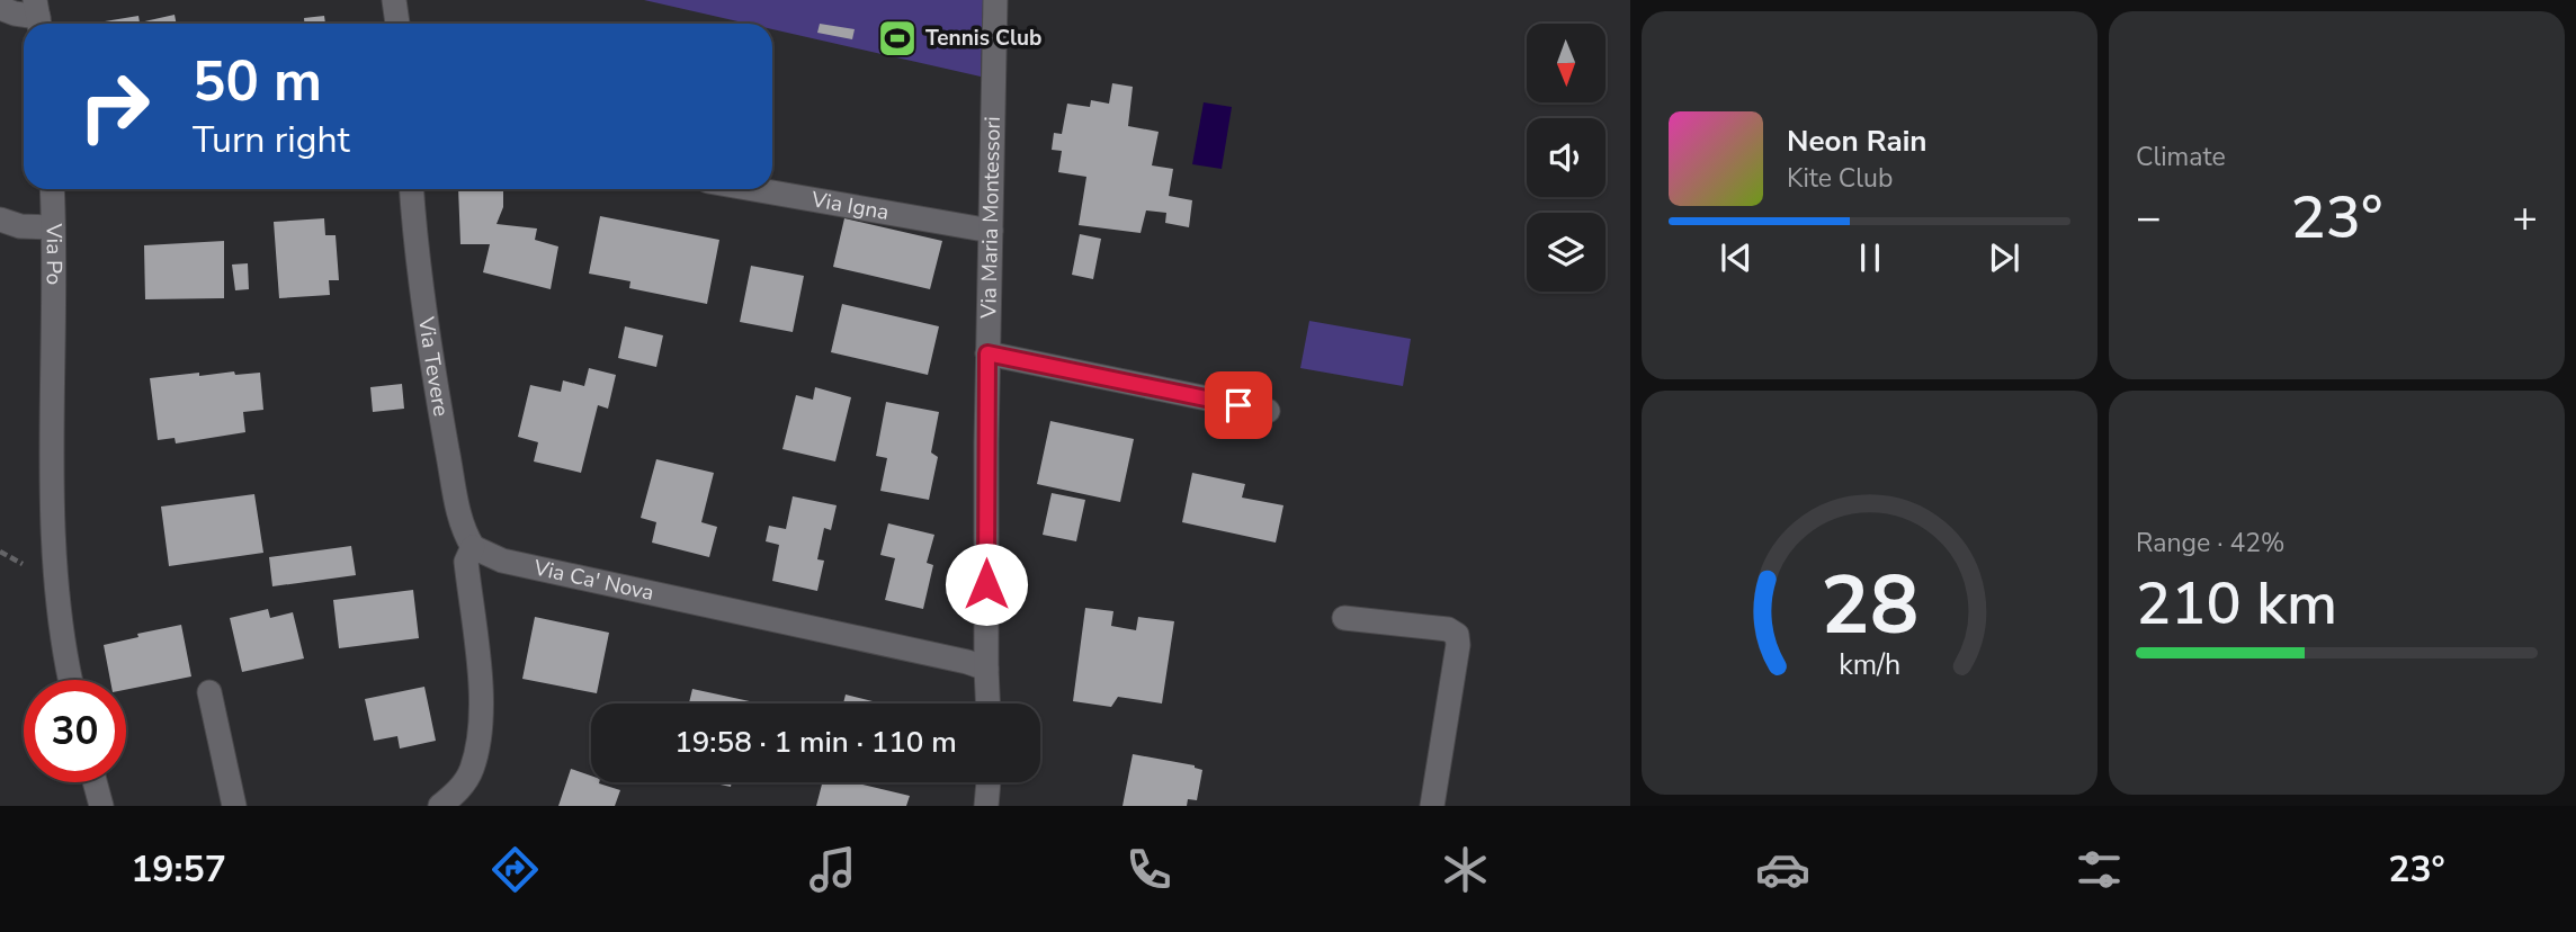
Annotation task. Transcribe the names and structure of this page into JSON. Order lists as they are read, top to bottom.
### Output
{
  "streets": {
    "street": [
      "Via Igna",
      "Via Maria Montessori",
      "Via Po",
      "Via Tevere",
      "Via Ca' Nova"
    ]
  },
  "crossings": [
    ["Via Igna", "Via Maria Montessori"],
    ["Via Maria Montessori", "Via Ca' Nova"],
    ["Via Tevere", "Via Ca' Nova"]
  ],
  "places": {
    "sports": ["Tennis Club"]
  },
  "north": "bottom",
  "page": {
    "tile": [
      "Climate",
      ["Range · 42%", "210 km"]
    ],
    "turn": ["50 m", "Turn right"],
    "song": ["Neon Rain", "Kite Club"],
    "heat": ["−", "23°", "+"],
    "limit": "30",
    "trip": "19:58 · 1 min · 110 m",
    "tabs": ["19:57", "23°"],
    "gauge": ["28", "km/h"]
  }
}
